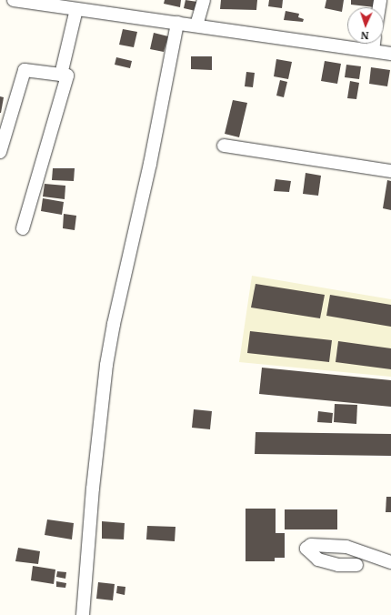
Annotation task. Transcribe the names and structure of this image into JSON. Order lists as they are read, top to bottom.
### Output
{
  "north": "bottom"
}
